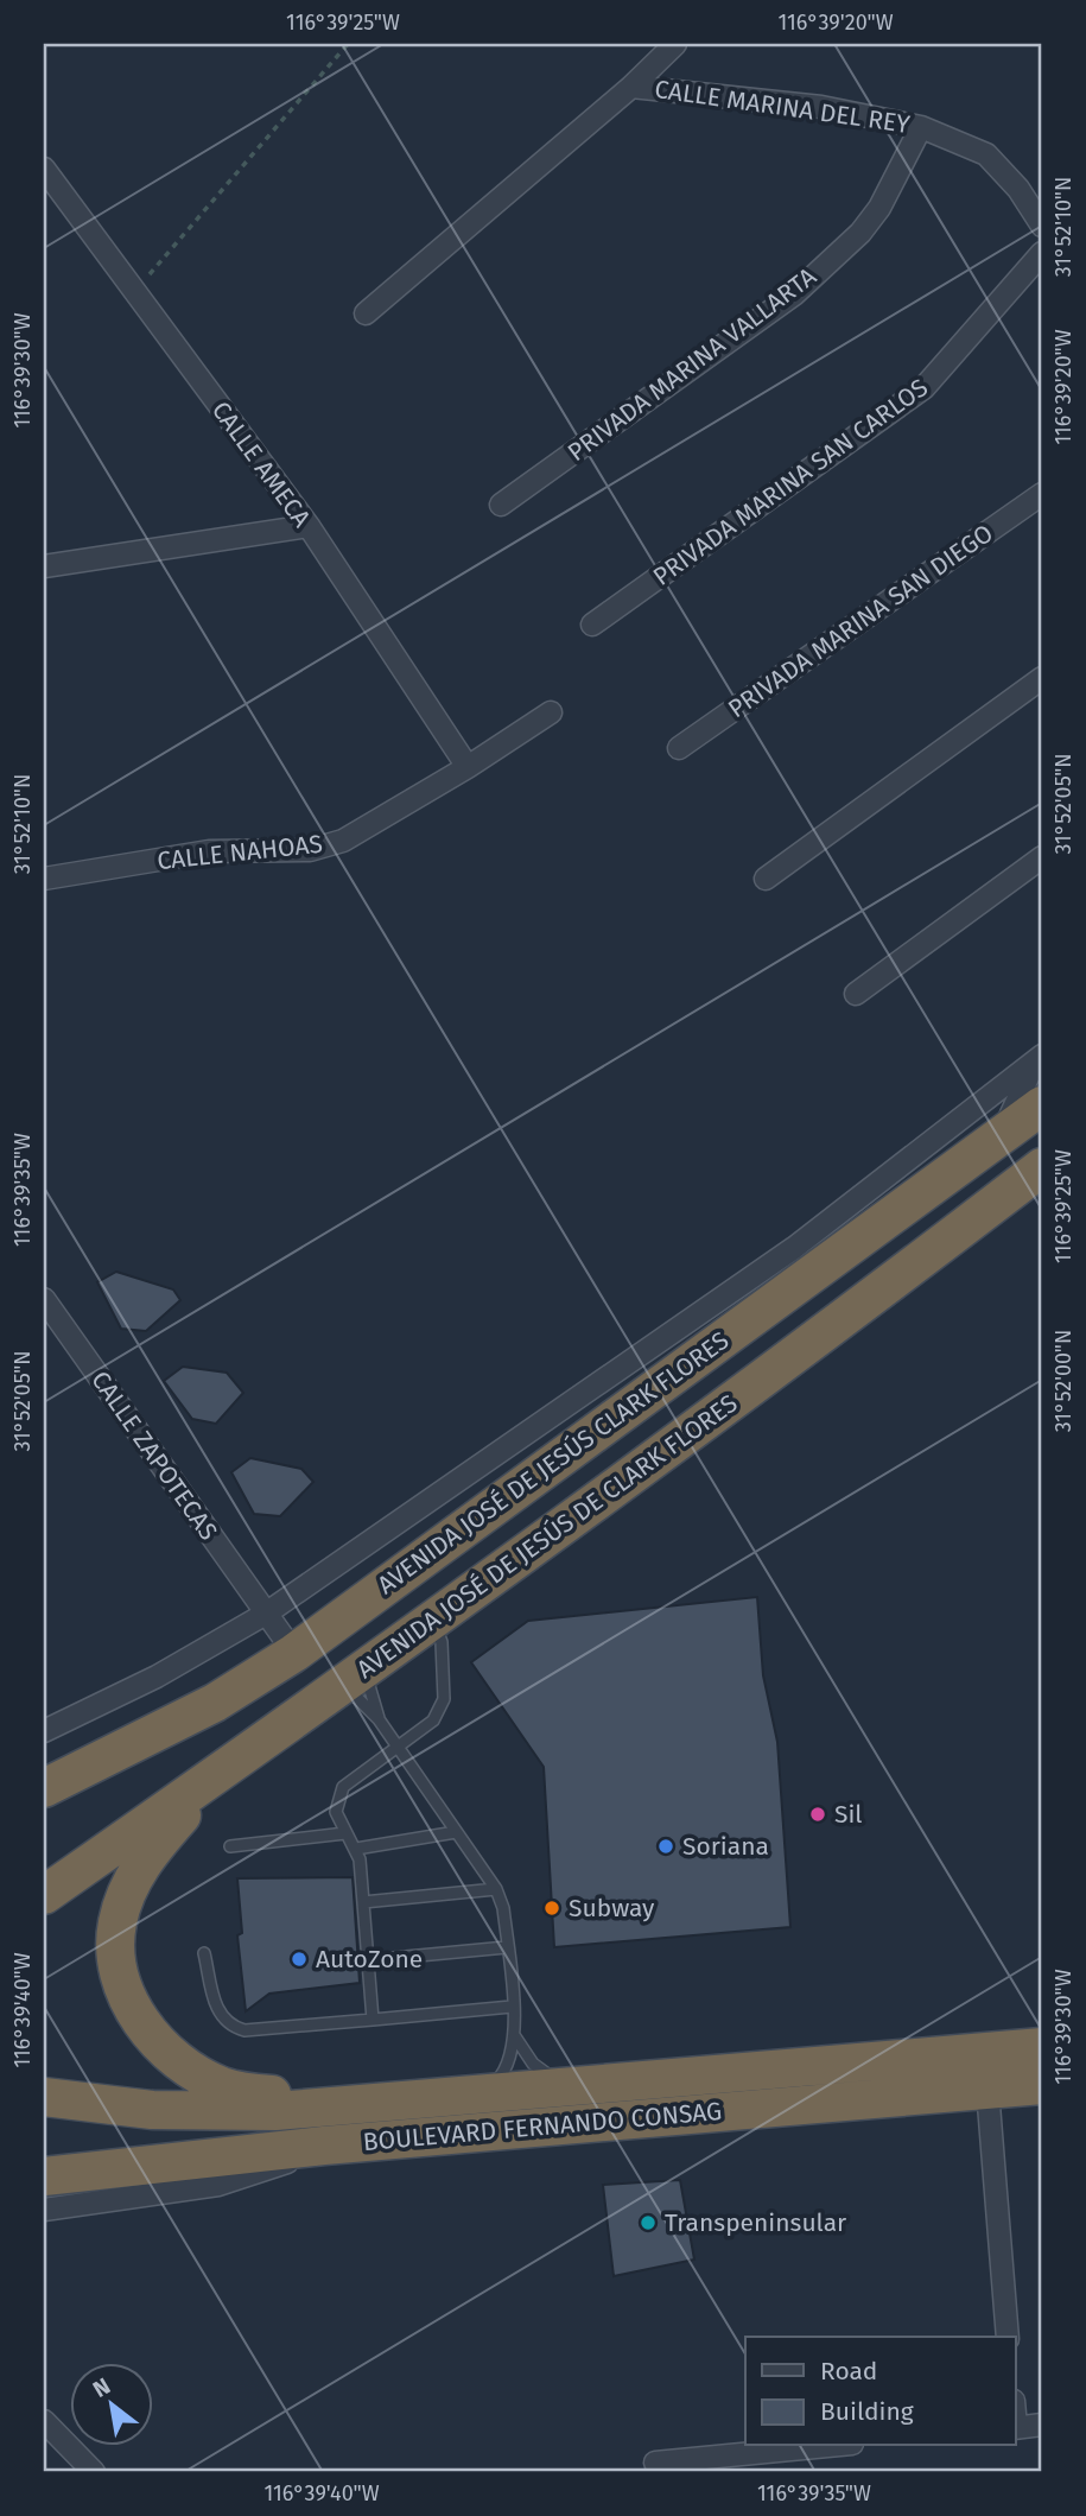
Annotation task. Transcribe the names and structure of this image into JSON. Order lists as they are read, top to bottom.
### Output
{
  "streets": {
    "highway": ["AVENIDA JOSÉ DE JESÚS CLARK FLORES", "AVENIDA JOSÉ DE JESÚS DE CLARK FLORES", "BOULEVARD FERNANDO CONSAG"],
    "street": [
      "CALLE MARINA DEL REY",
      "PRIVADA MARINA VALLARTA",
      "CALLE AMECA",
      "PRIVADA MARINA SAN CARLOS",
      "PRIVADA MARINA SAN DIEGO",
      "CALLE NAHOAS",
      "CALLE ZAPOTECAS"
    ]
  },
  "crossings": [
    ["CALLE MARINA DEL REY", "PRIVADA MARINA VALLARTA"],
    ["CALLE AMECA", "CALLE NAHOAS"],
    ["CALLE ZAPOTECAS", "AVENIDA JOSÉ DE JESÚS CLARK FLORES"]
  ],
  "places": [
    "Sil",
    "Soriana",
    "Subway",
    "AutoZone",
    "Transpeninsular"
  ],
  "legend": ["Road", "Building"],
  "north": "top left",
  "coordinates": [
    "116°39'25\"W",
    "116°39'20\"W",
    "31°52'10\"N",
    "116°39'30\"W",
    "31°52'05\"N",
    "116°39'35\"W",
    "31°52'00\"N",
    "116°39'40\"W"
  ]
}
